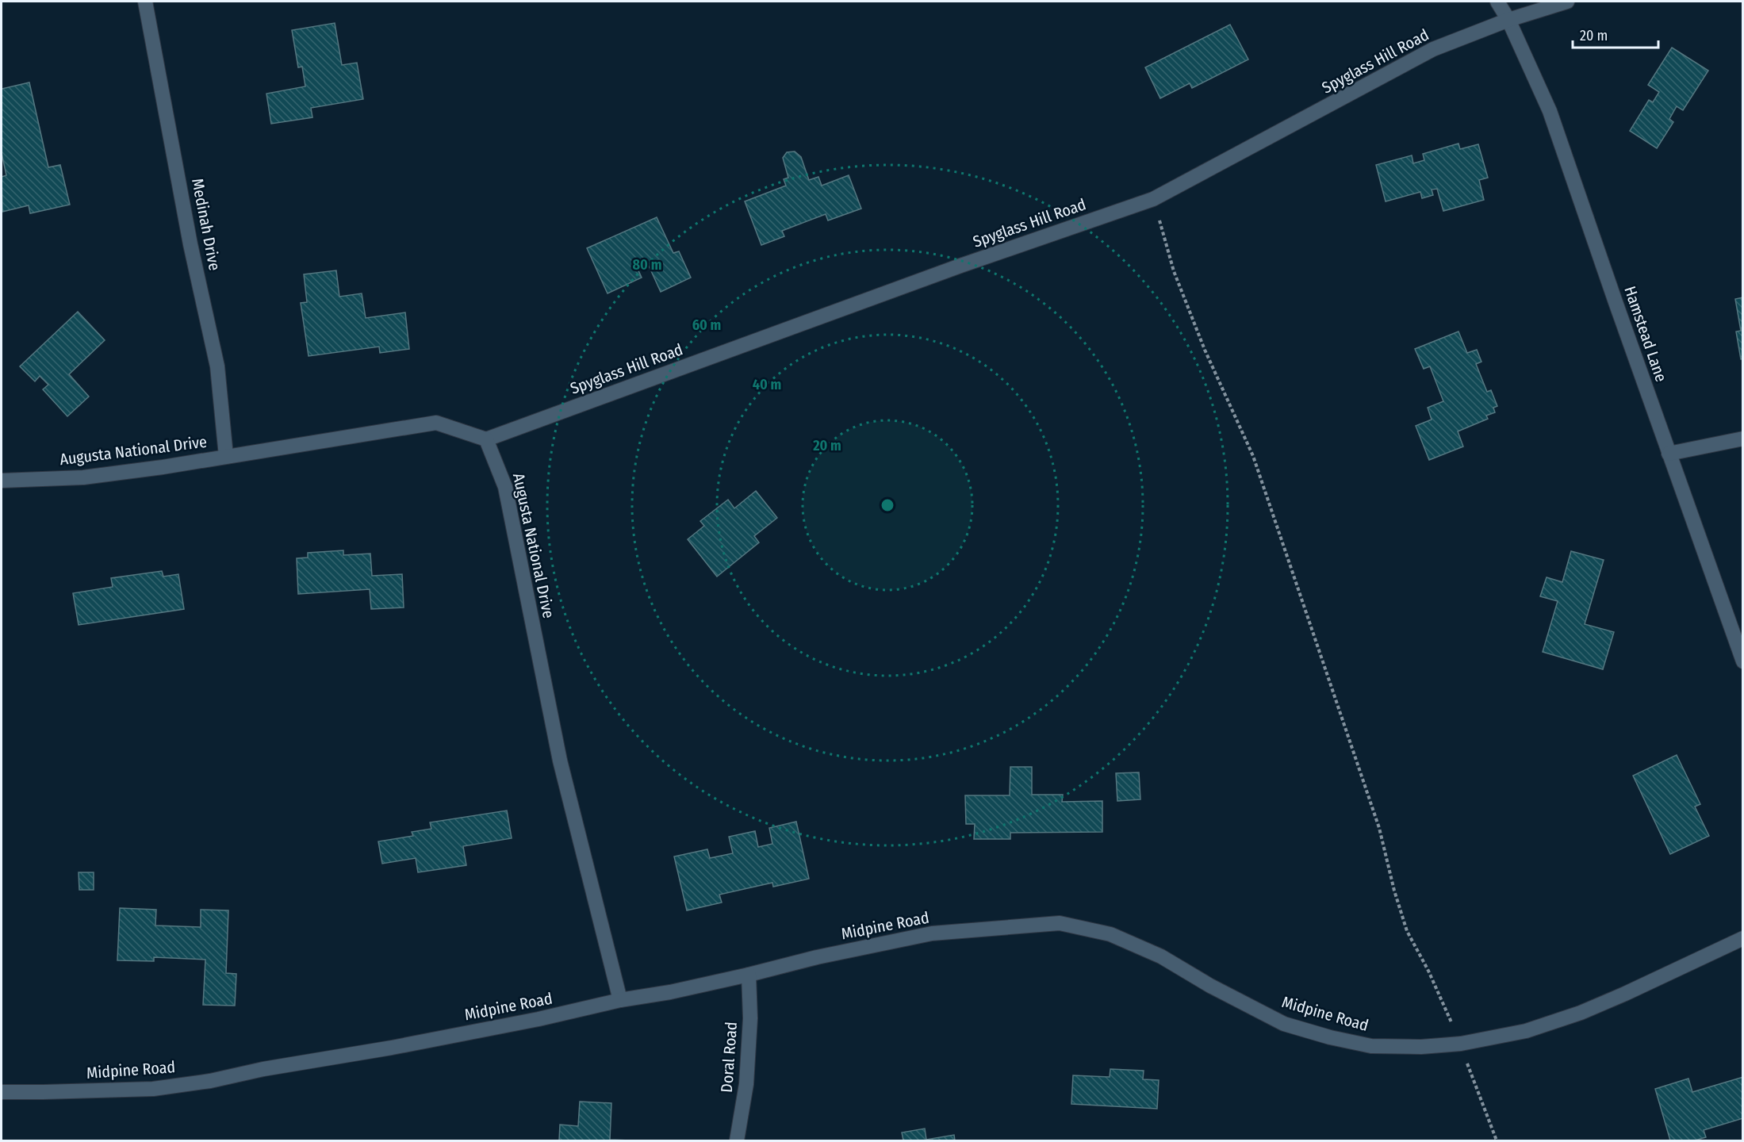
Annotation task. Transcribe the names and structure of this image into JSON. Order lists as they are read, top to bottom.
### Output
{
  "streets": {
    "street": [
      "Spyglass Hill Road",
      "Medinah Drive",
      "Hamstead Lane",
      "Augusta National Drive",
      "Midpine Road",
      "Doral Road"
    ]
  },
  "crossings": [
    ["Spyglass Hill Road", "Hamstead Lane"],
    ["Spyglass Hill Road", "Augusta National Drive"],
    ["Medinah Drive", "Augusta National Drive"],
    ["Augusta National Drive", "Midpine Road"],
    ["Midpine Road", "Doral Road"]
  ],
  "scale_bar": "20 m",
  "rings": [
    "80 m",
    "60 m",
    "40 m",
    "20 m"
  ]
}
